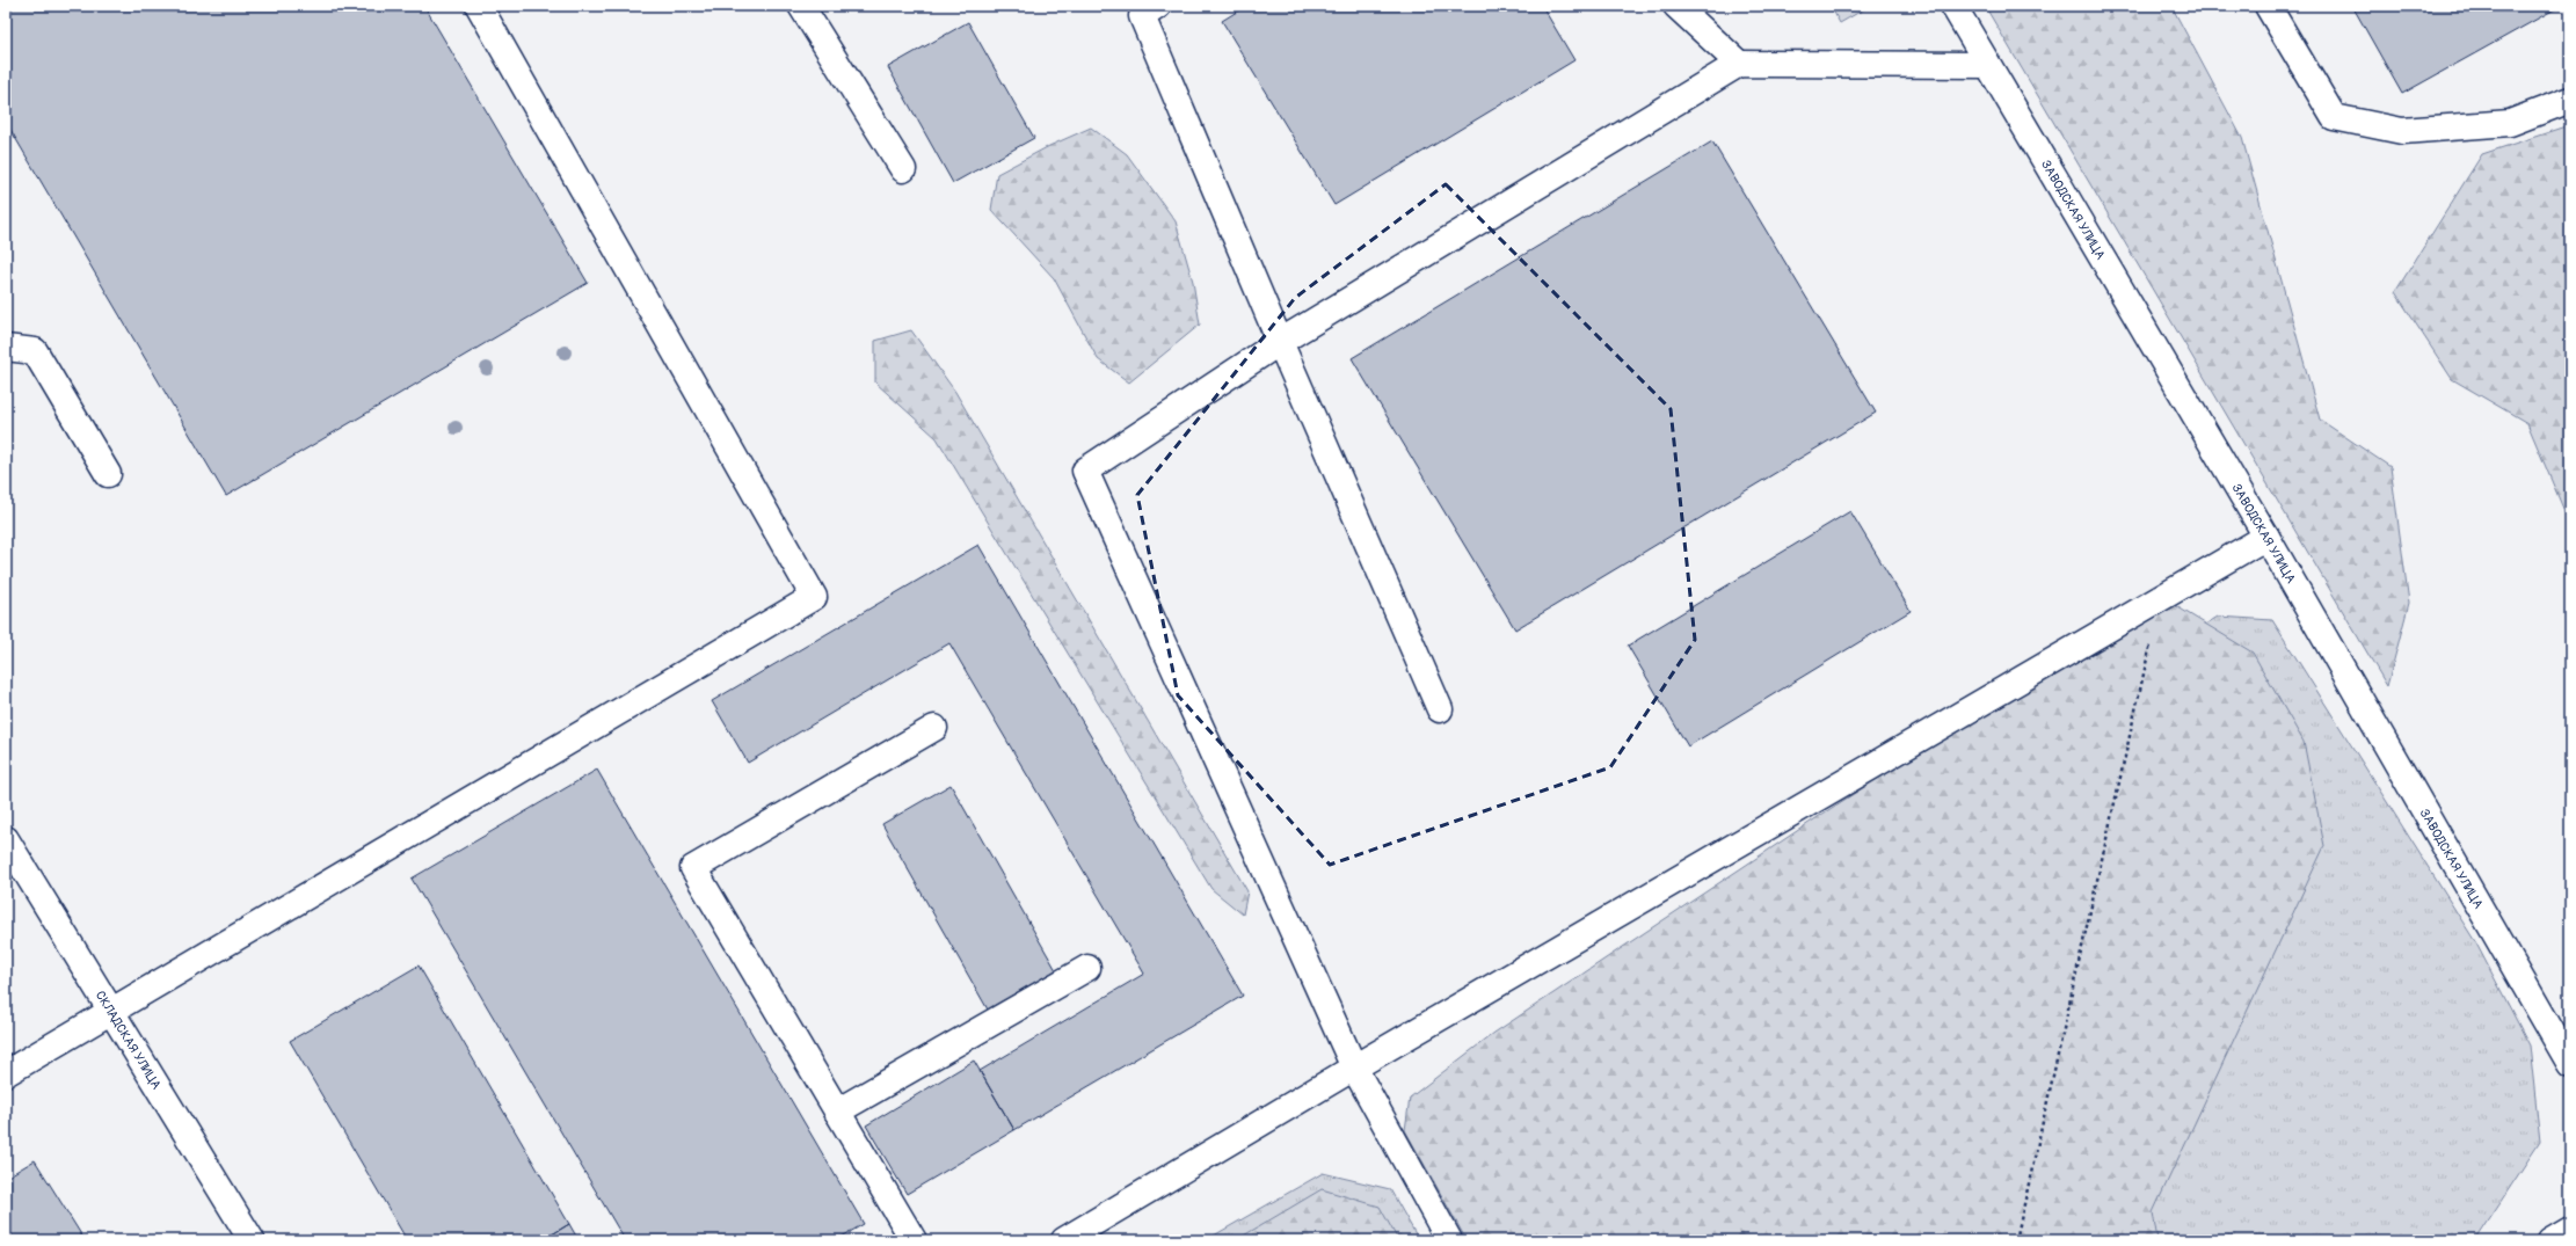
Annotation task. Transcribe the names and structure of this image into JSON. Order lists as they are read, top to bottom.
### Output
{
  "streets": {
    "street": ["ЗАВОДСКАЯ УЛИЦА", "СКЛАДСКАЯ УЛИЦА"]
  }
}
